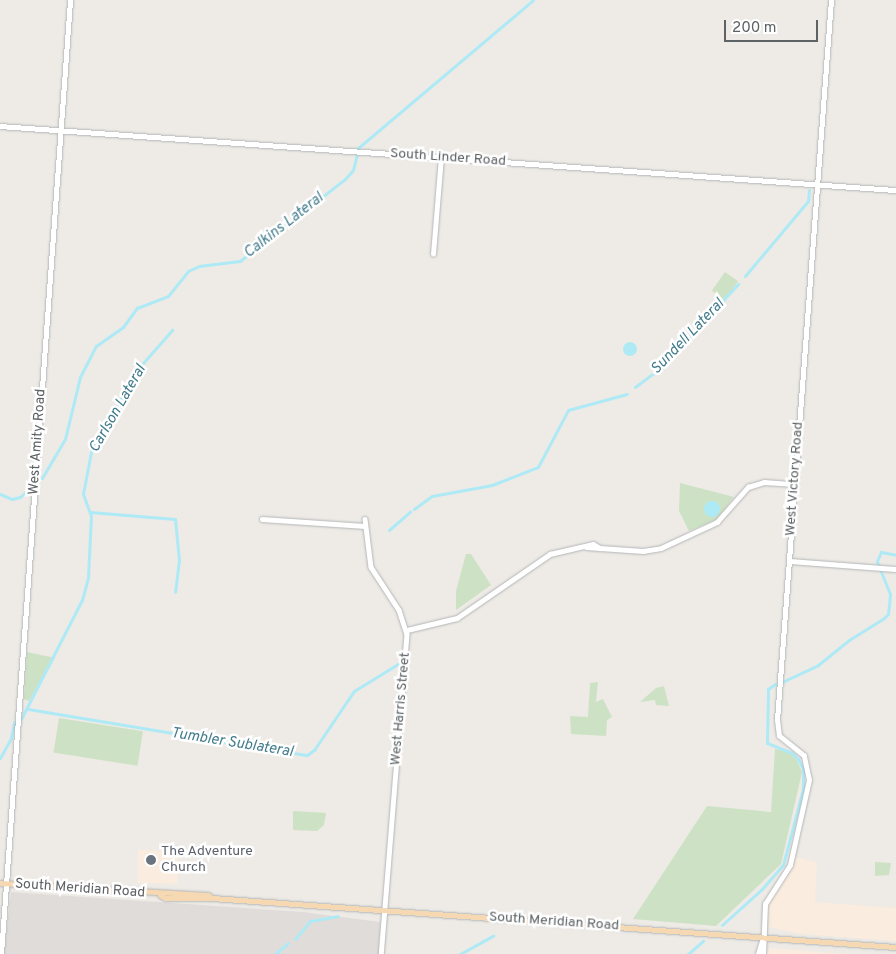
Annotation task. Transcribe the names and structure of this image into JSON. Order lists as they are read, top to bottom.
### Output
{
  "streets": {
    "main road": ["South Meridian Road"],
    "street": [
      "South Linder Road",
      "West Amity Road",
      "West Victory Road",
      "West Harris Street"
    ]
  },
  "crossings": [
    ["South Linder Road", "West Amity Road"],
    ["South Linder Road", "West Victory Road"],
    ["West Amity Road", "South Meridian Road"],
    ["West Victory Road", "South Meridian Road"],
    ["West Harris Street", "South Meridian Road"]
  ],
  "water": [
    "Calkins Lateral",
    "Sundell Lateral",
    "Carlson Lateral",
    "Tumbler Sublateral"
  ],
  "places": ["The Adventure Church"],
  "scale_bar": "200 m"
}
